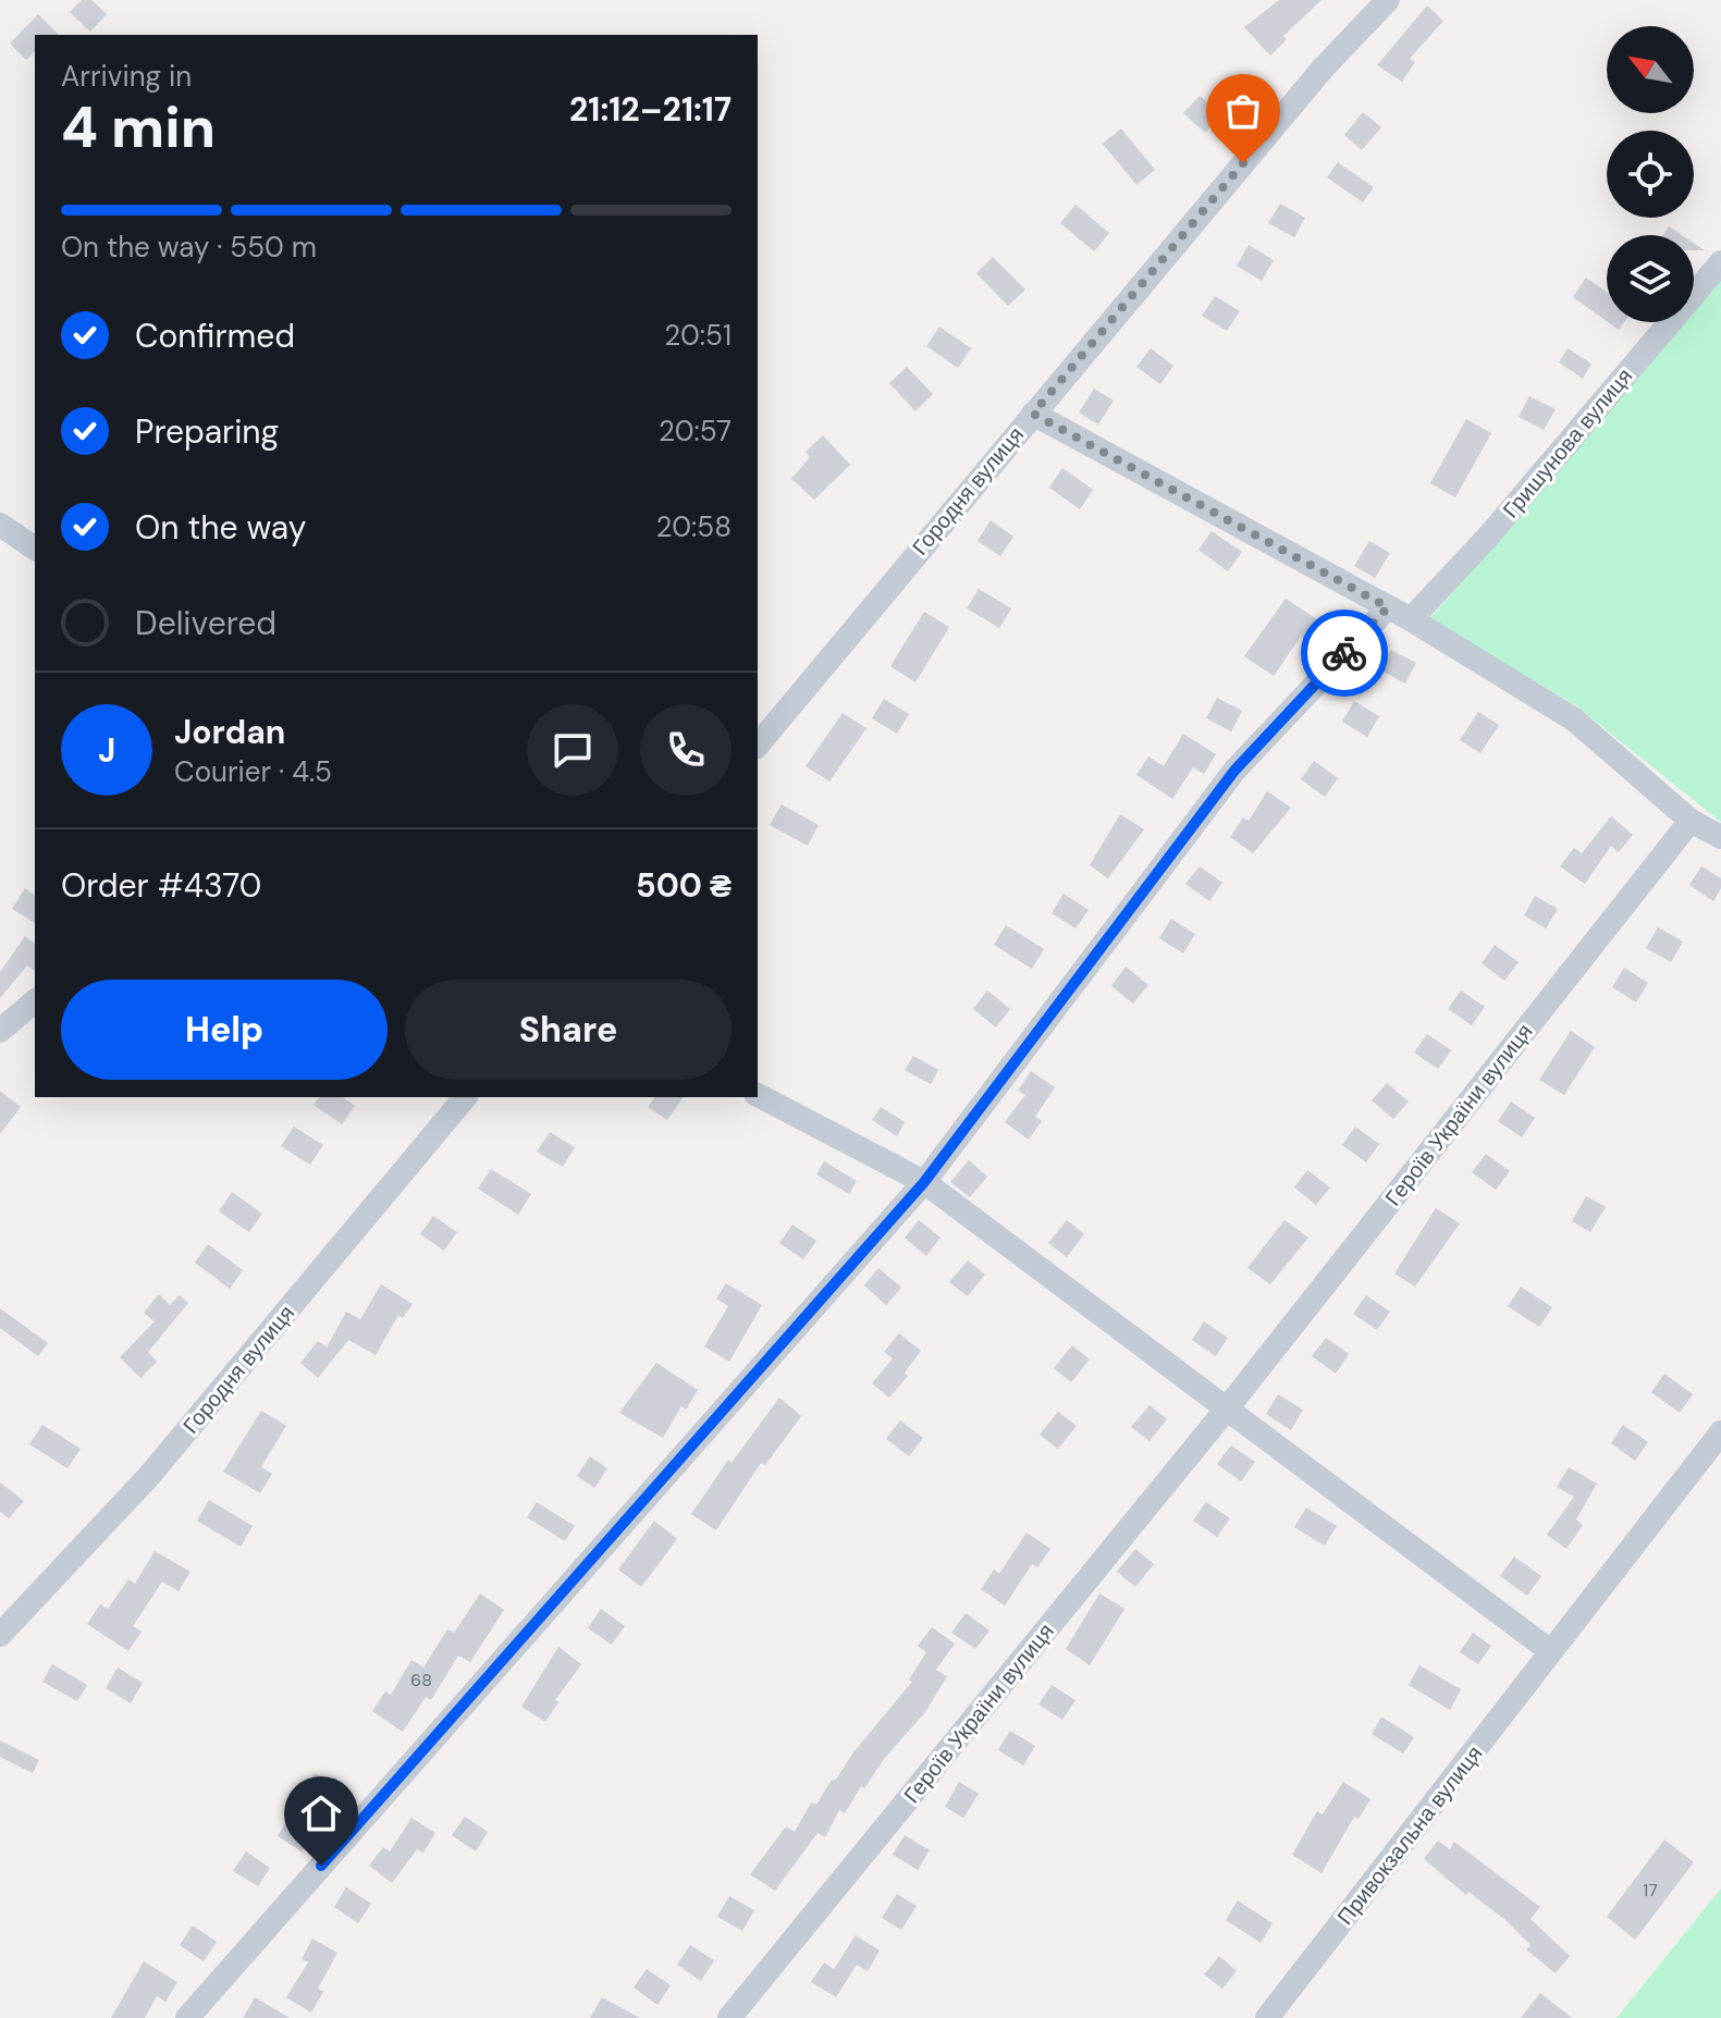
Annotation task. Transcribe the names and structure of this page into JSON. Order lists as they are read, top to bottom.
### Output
{
  "streets": {
    "street": [
      "Гришунова вулиця",
      "Городня вулиця",
      "Героїв України вулиця",
      "Привокзальна вулиця"
    ]
  },
  "house_numbers": ["68", "17"],
  "north": "top left",
  "page": {
    "heading": ["4 min", "Arriving in", "21:12–21:17"],
    "panel": [
      "Jordan",
      "Courier · 4.5",
      "Order #4370",
      "500 ₴"
    ],
    "bar": "On the way · 550 m",
    "list": [
      ["Confirmed", "20:51"],
      ["Preparing", "20:57"],
      ["On the way", "20:58"],
      "Delivered"
    ],
    "round": "J",
    "buttons": ["Help", "Share"]
  }
}
